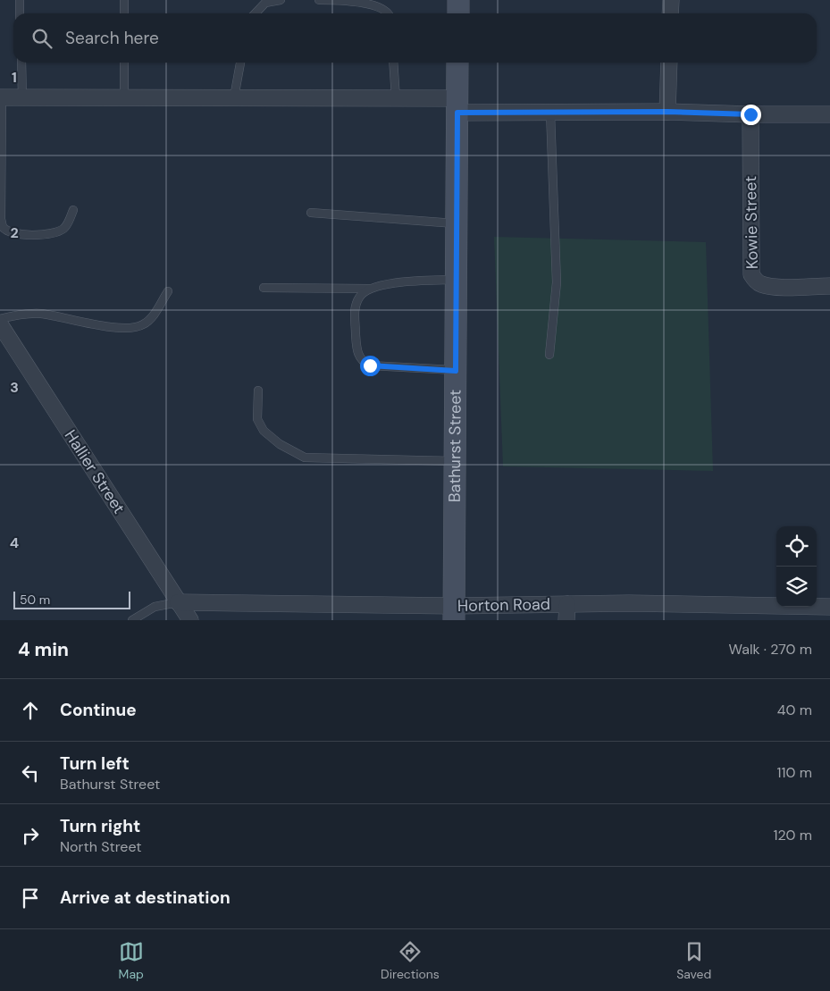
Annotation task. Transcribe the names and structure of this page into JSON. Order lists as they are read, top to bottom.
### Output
{
  "streets": {
    "main road": ["Bathurst Street"],
    "street": ["Kowie Street", "Hallier Street", "Horton Road"]
  },
  "crossings": [
    ["Bathurst Street", "Horton Road"],
    ["Hallier Street", "Horton Road"]
  ],
  "scale_bar": "50 m",
  "page": {
    "search": "Search here",
    "scale": "50 m",
    "heading": ["4 min", "Walk · 270 m"],
    "list": [
      ["Continue", "40 m"],
      ["Turn left", "Bathurst Street", "110 m"],
      ["Turn right", "North Street", "120 m"],
      "Arrive at destination"
    ],
    "nav": ["Map", "Directions", "Saved"]
  },
  "grid": {
    "rows": [
      "1",
      "2",
      "3",
      "4"
    ]
  }
}
